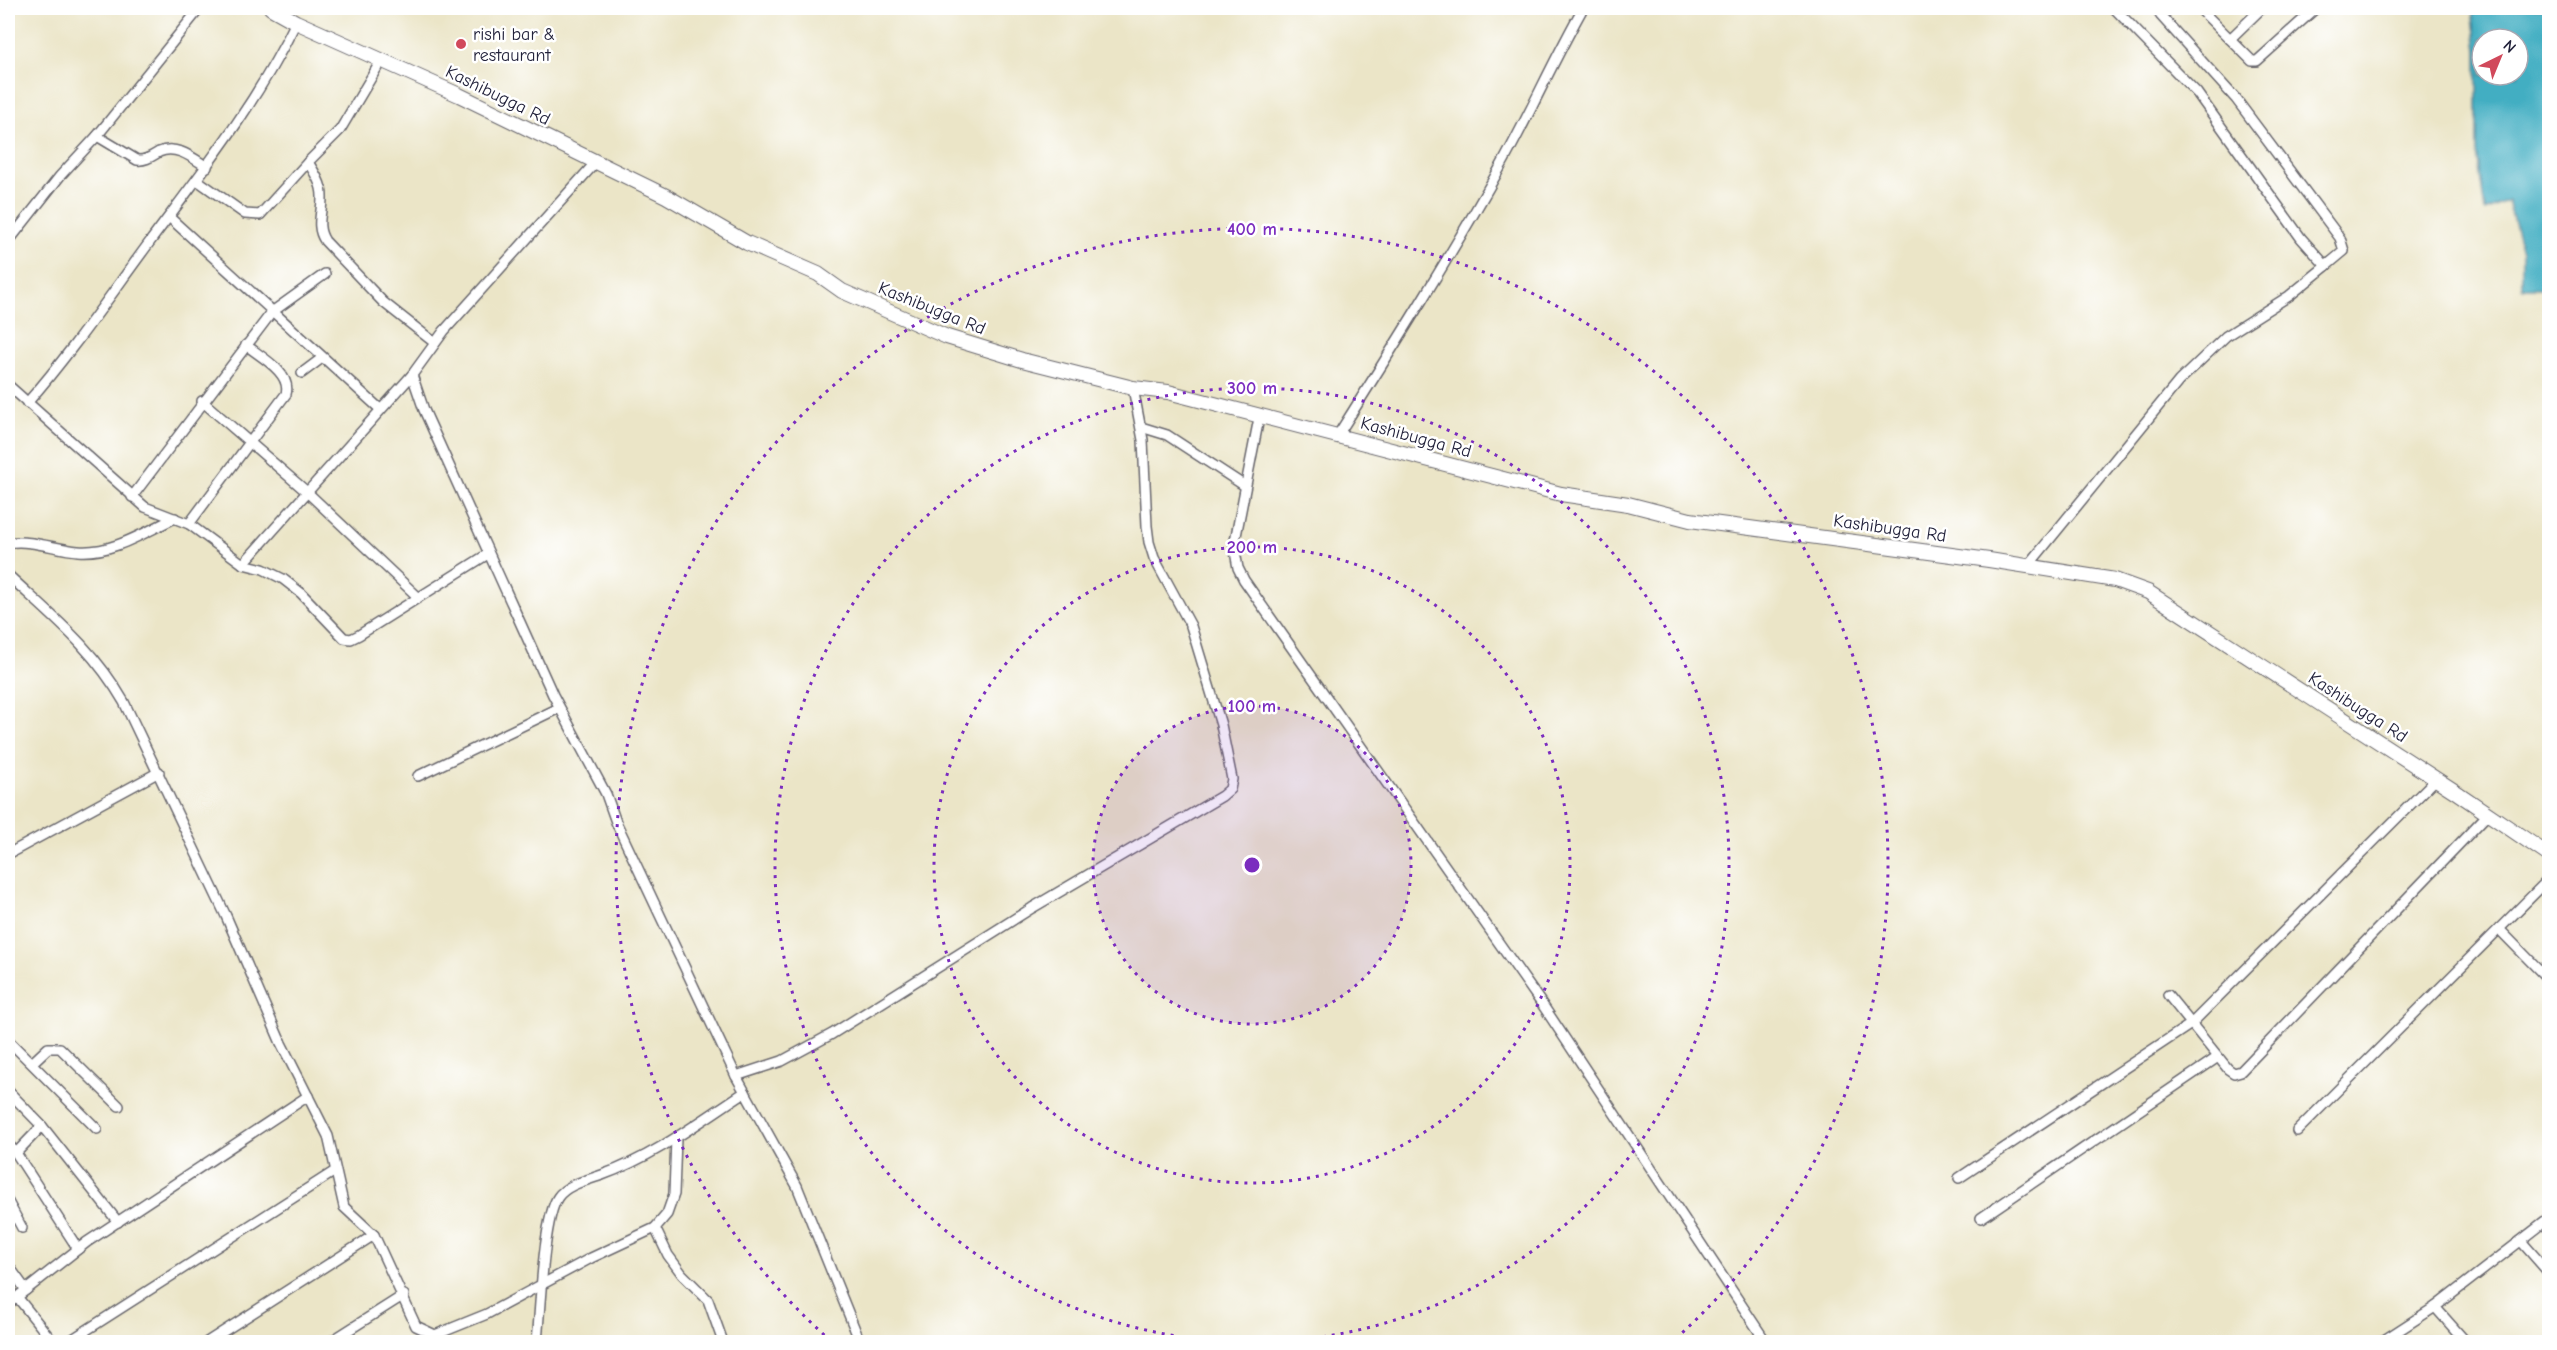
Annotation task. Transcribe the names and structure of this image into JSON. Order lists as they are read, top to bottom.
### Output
{
  "streets": {
    "main road": ["Kashibugga Rd"]
  },
  "places": ["rishi bar & restaurant"],
  "north": "top right",
  "rings": [
    "400 m",
    "300 m",
    "200 m",
    "100 m"
  ]
}
